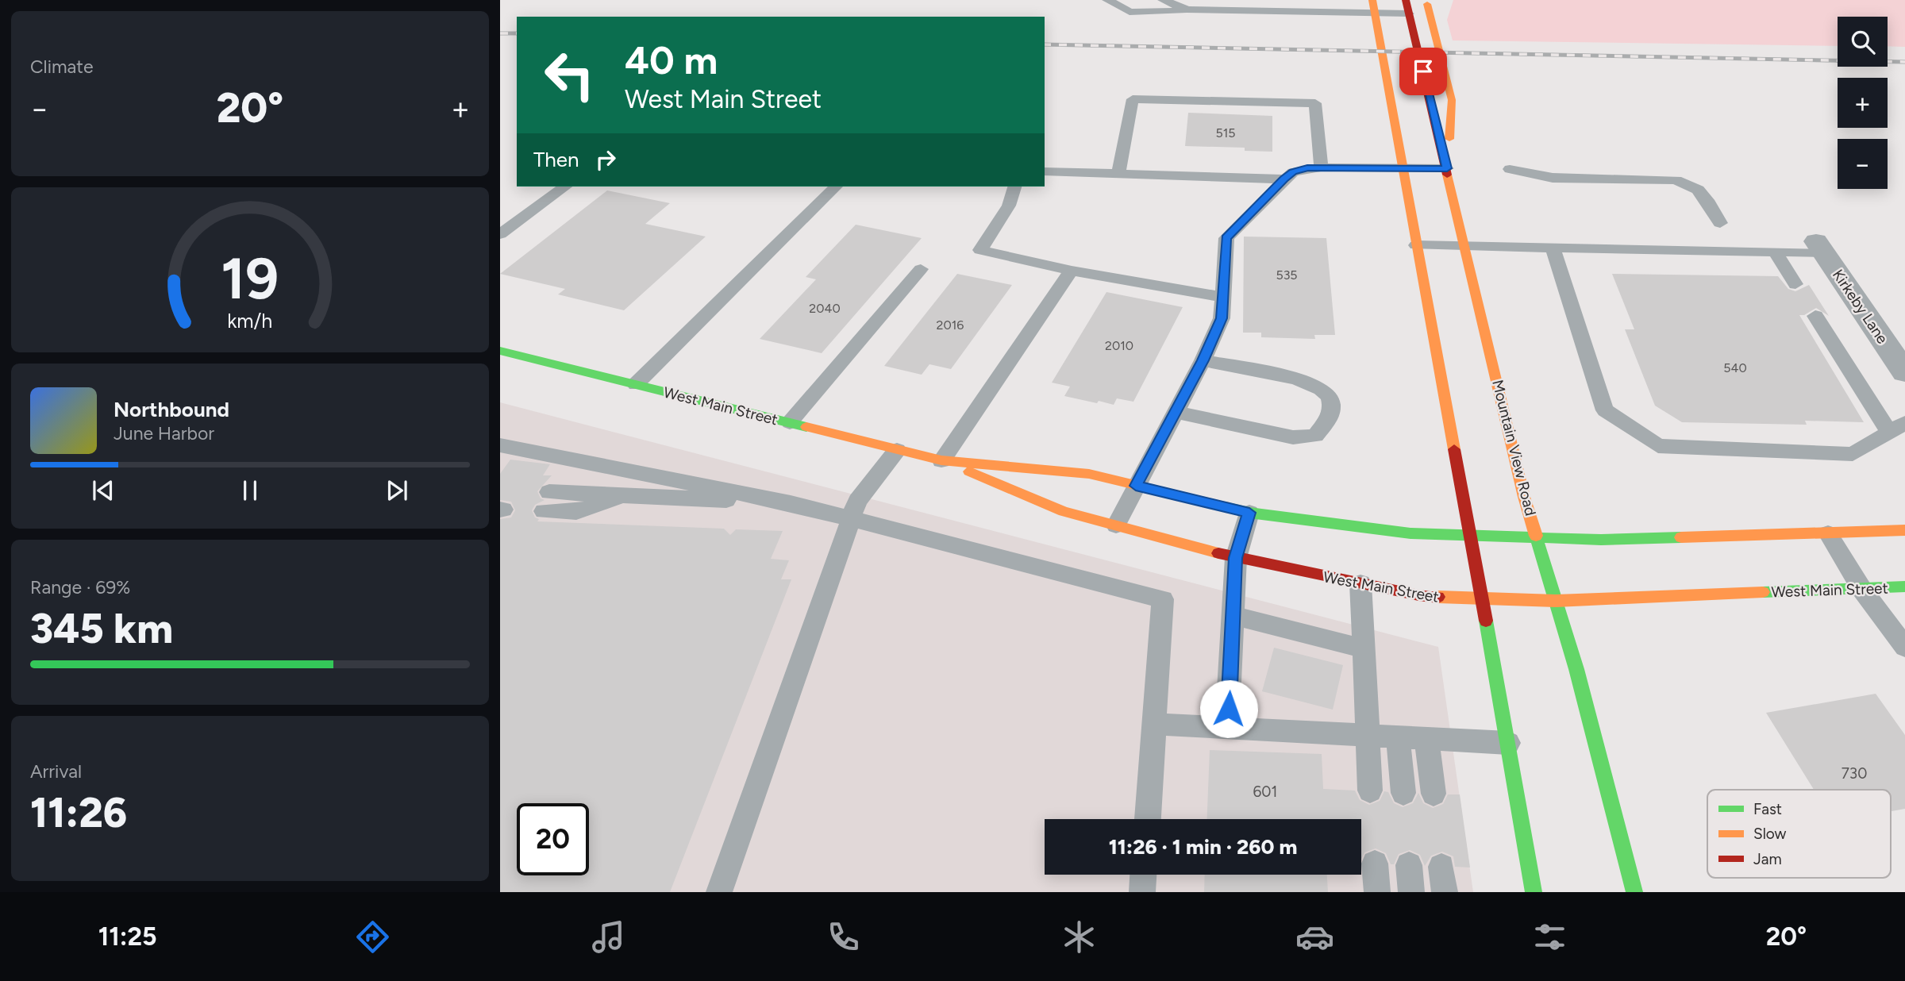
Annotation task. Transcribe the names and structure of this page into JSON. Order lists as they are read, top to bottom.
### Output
{
  "streets": {
    "main road": ["West Main Street", "Mountain View Road"],
    "street": ["Kirkeby Lane"]
  },
  "crossings": [
    ["West Main Street", "Mountain View Road"]
  ],
  "house_numbers": [
    "515",
    "535",
    "2040",
    "2016",
    "2010",
    "540",
    "730",
    "601"
  ],
  "legend": ["Fast", "Slow", "Jam"],
  "page": {
    "tile": [
      "Climate",
      ["Range · 69%", "345 km"],
      ["Arrival", "11:26"]
    ],
    "map_buttons": ["+", "−"],
    "turn": ["40 m", "West Main Street"],
    "heat": ["−", "20°", "+"],
    "then": "Then",
    "song": ["Northbound", "June Harbor"],
    "limit": "20",
    "trip": "11:26 · 1 min · 260 m",
    "tabs": ["11:25", "20°"],
    "gauge": ["19", "km/h"]
  }
}
